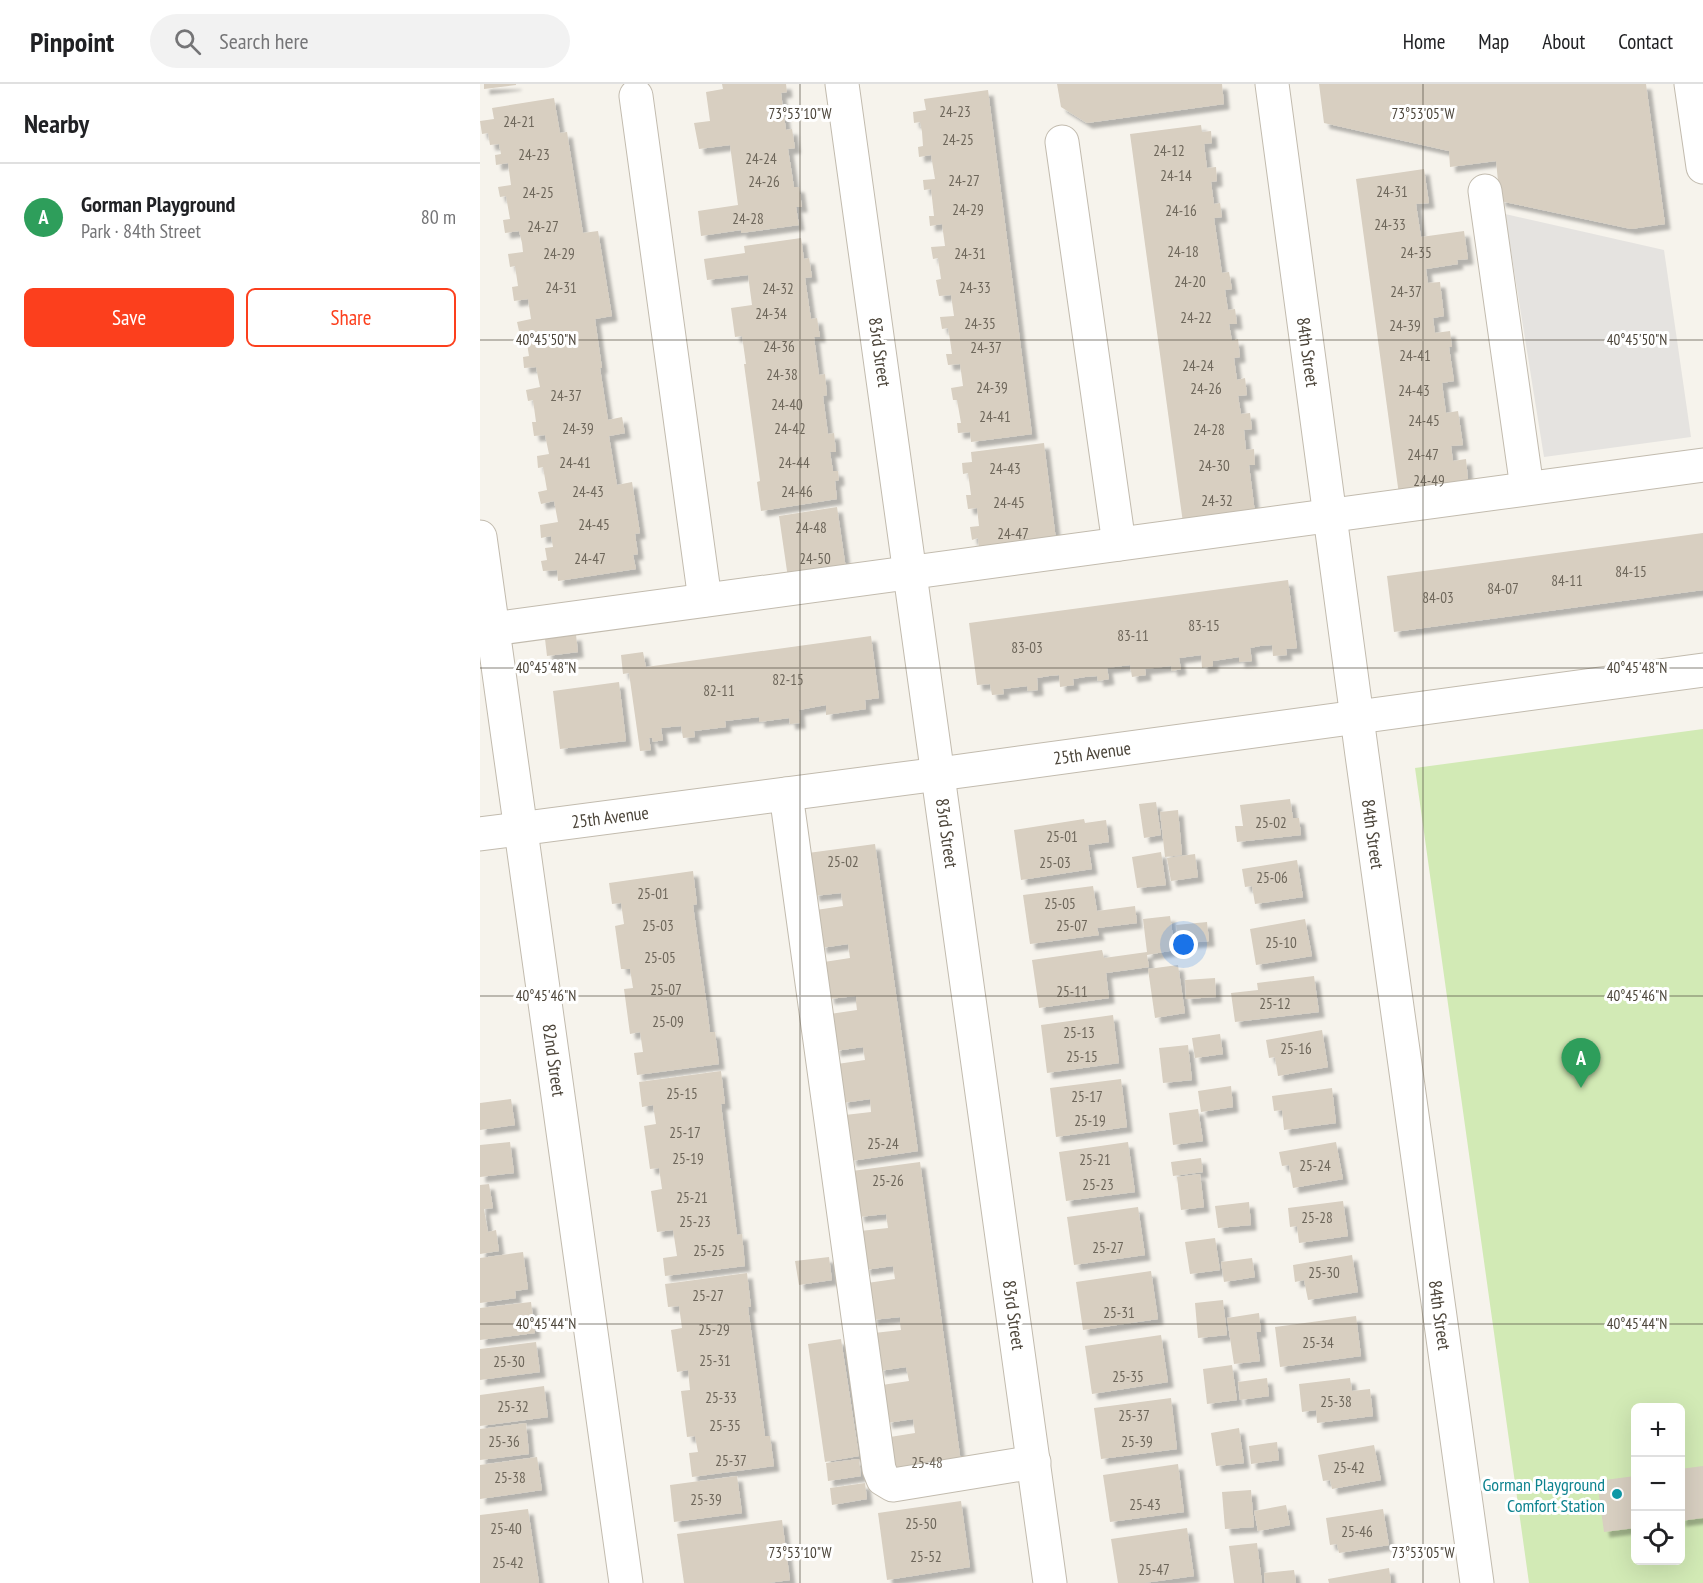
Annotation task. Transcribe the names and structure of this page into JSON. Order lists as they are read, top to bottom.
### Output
{
  "streets": {
    "street": [
      "83rd Street",
      "84th Street",
      "25th Avenue",
      "82nd Street"
    ]
  },
  "crossings": [
    ["83rd Street", "25th Avenue"],
    ["84th Street", "25th Avenue"],
    ["25th Avenue", "82nd Street"]
  ],
  "places": ["Gorman Playground Comfort Station"],
  "house_numbers": [
    "24-23",
    "24-21",
    "24-25",
    "24-12",
    "24-23",
    "24-24",
    "24-14",
    "24-27",
    "24-26",
    "24-31",
    "24-25",
    "24-29",
    "24-16",
    "24-28",
    "24-33",
    "24-27",
    "24-18",
    "24-35",
    "24-29",
    "24-31",
    "24-20",
    "24-31",
    "24-33",
    "24-32",
    "24-37",
    "24-34",
    "24-22",
    "24-35",
    "24-39",
    "24-36",
    "24-37",
    "24-41",
    "24-24",
    "24-38",
    "24-39",
    "24-26",
    "24-43",
    "24-37",
    "24-40",
    "24-41",
    "24-45",
    "24-39",
    "24-42",
    "24-28",
    "24-47",
    "24-41",
    "24-44",
    "24-30",
    "24-43",
    "24-49",
    "24-43",
    "24-46",
    "24-32",
    "24-45",
    "24-45",
    "24-48",
    "24-47",
    "24-47",
    "24-50",
    "84-15",
    "84-11",
    "84-07",
    "84-03",
    "83-15",
    "83-11",
    "83-03",
    "82-15",
    "82-11",
    "25-02",
    "25-01",
    "25-02",
    "25-03",
    "25-06",
    "25-01",
    "25-05",
    "25-03",
    "25-07",
    "25-10",
    "25-05",
    "25-07",
    "25-11",
    "25-12",
    "25-09",
    "25-13",
    "25-16",
    "25-15",
    "25-15",
    "25-17",
    "25-19",
    "25-17",
    "25-24",
    "25-19",
    "25-21",
    "25-24",
    "25-26",
    "25-23",
    "25-21",
    "25-28",
    "25-23",
    "25-27",
    "25-25",
    "25-30",
    "25-27",
    "25-31",
    "25-29",
    "25-34",
    "25-31",
    "25-30",
    "25-35",
    "25-33",
    "25-38",
    "25-32",
    "25-37",
    "25-35",
    "25-36",
    "25-39",
    "25-37",
    "25-48",
    "25-42",
    "25-38",
    "25-39",
    "25-43",
    "25-50",
    "25-40",
    "25-46",
    "25-52",
    "25-42",
    "25-47"
  ],
  "page": {
    "header": "Pinpoint",
    "search": "Search here",
    "nav": [
      "Home",
      "Map",
      "About",
      "Contact"
    ],
    "heading": "Nearby",
    "list": [
      {
        "mark": "A",
        "name": "Gorman Playground",
        "note": "Park · 84th Street",
        "value": "80 m"
      }
    ],
    "buttons": ["Save", "Share"],
    "pins": "A",
    "map_buttons": ["+", "−"]
  },
  "coordinates": [
    "73°53'10\"W",
    "73°53'05\"W",
    "40°45'50\"N",
    "40°45'48\"N",
    "40°45'46\"N",
    "40°45'44\"N"
  ]
}
